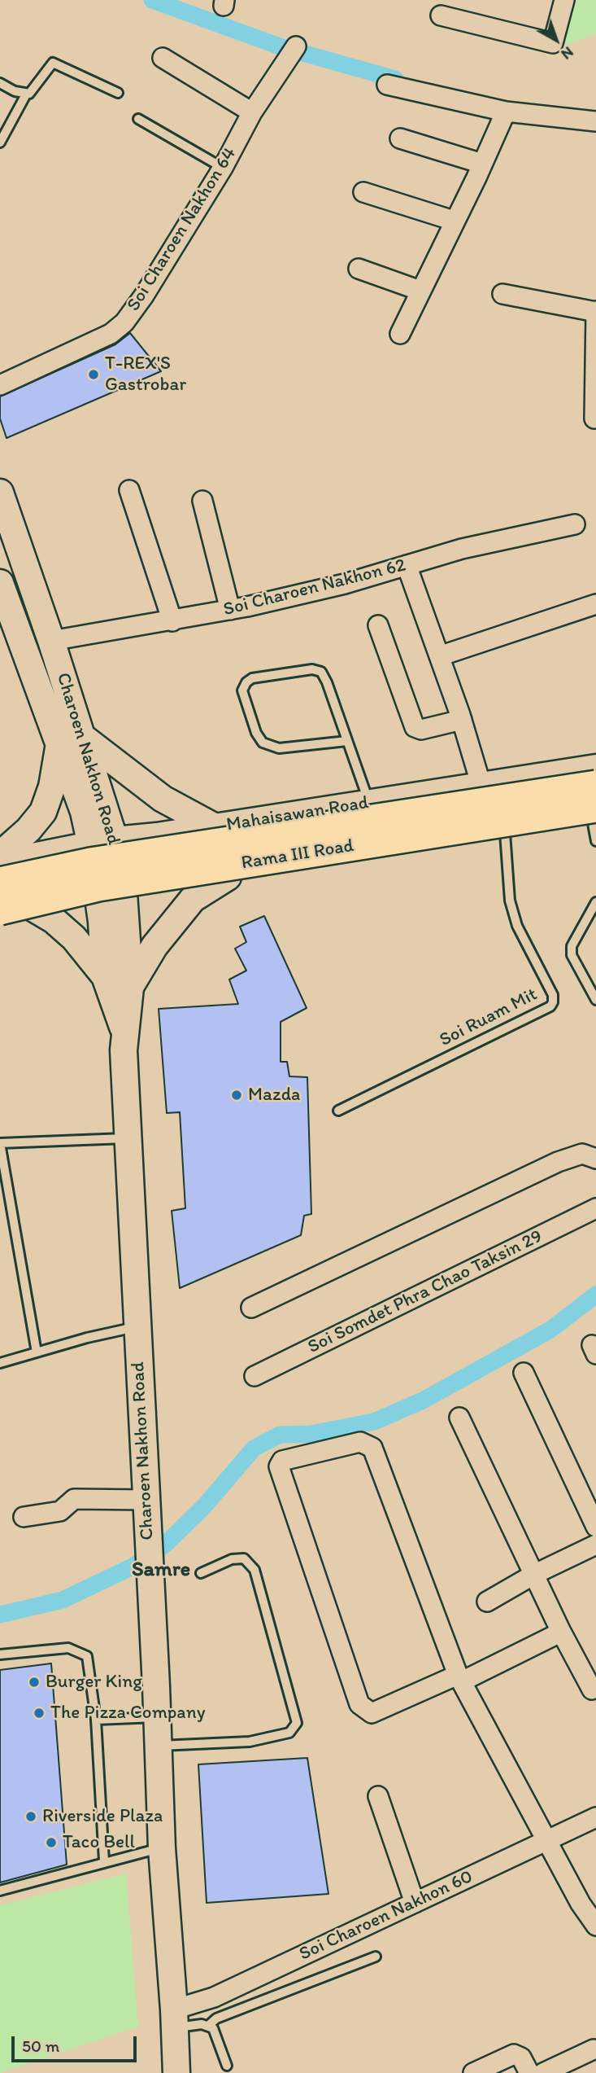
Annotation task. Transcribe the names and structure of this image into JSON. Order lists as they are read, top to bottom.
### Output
{
  "streets": {
    "main road": ["Charoen Nakhon Road", "Mahaisawan Road", "Rama III Road"],
    "street": [
      "Soi Charoen Nakhon 64",
      "Soi Charoen Nakhon 62",
      "Soi Somdet Phra Chao Taksin 29",
      "Soi Charoen Nakhon 60"
    ],
    "lane": ["Soi Ruam Mit"]
  },
  "crossings": [
    ["Soi Charoen Nakhon 62", "Charoen Nakhon Road"],
    ["Charoen Nakhon Road", "Mahaisawan Road"],
    ["Charoen Nakhon Road", "Soi Charoen Nakhon 60"]
  ],
  "districts": ["Samre"],
  "places": [
    "T-REX'S Gastrobar",
    "Mazda",
    "Burger King",
    "The Pizza Company",
    "Riverside Plaza",
    "Taco Bell"
  ],
  "scale_bar": "50 m",
  "north": "bottom right"
}
